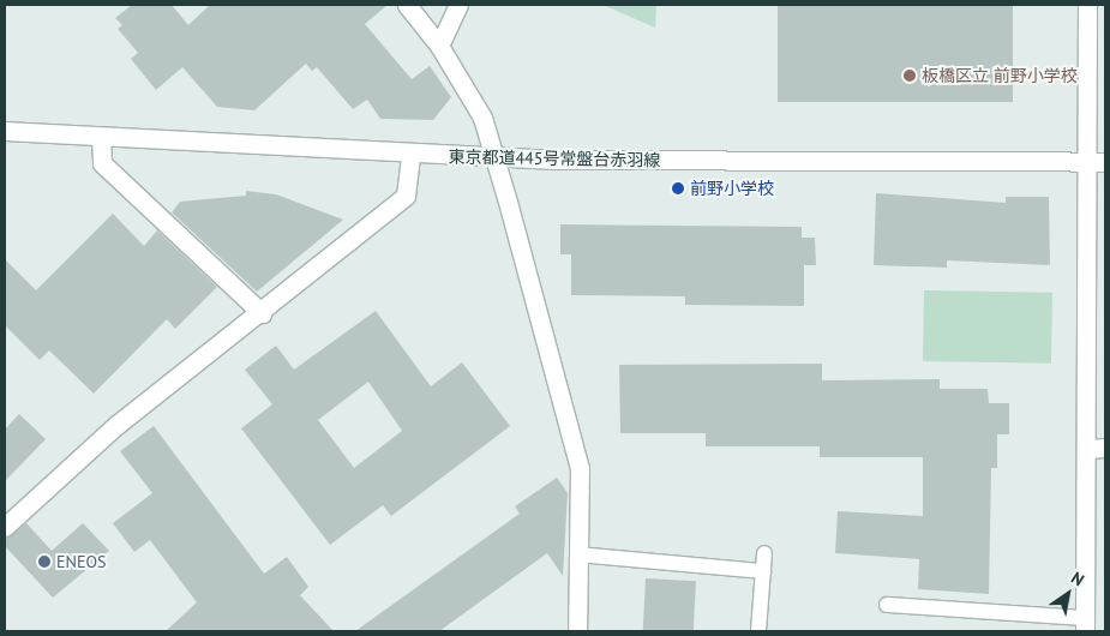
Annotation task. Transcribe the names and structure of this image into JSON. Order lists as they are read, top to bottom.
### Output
{
  "streets": {
    "street": ["東京都道445号常盤台赤羽線"]
  },
  "places": ["板橋区立 前野小学校", "前野小学校", "ENEOS"],
  "north": "top right"
}
